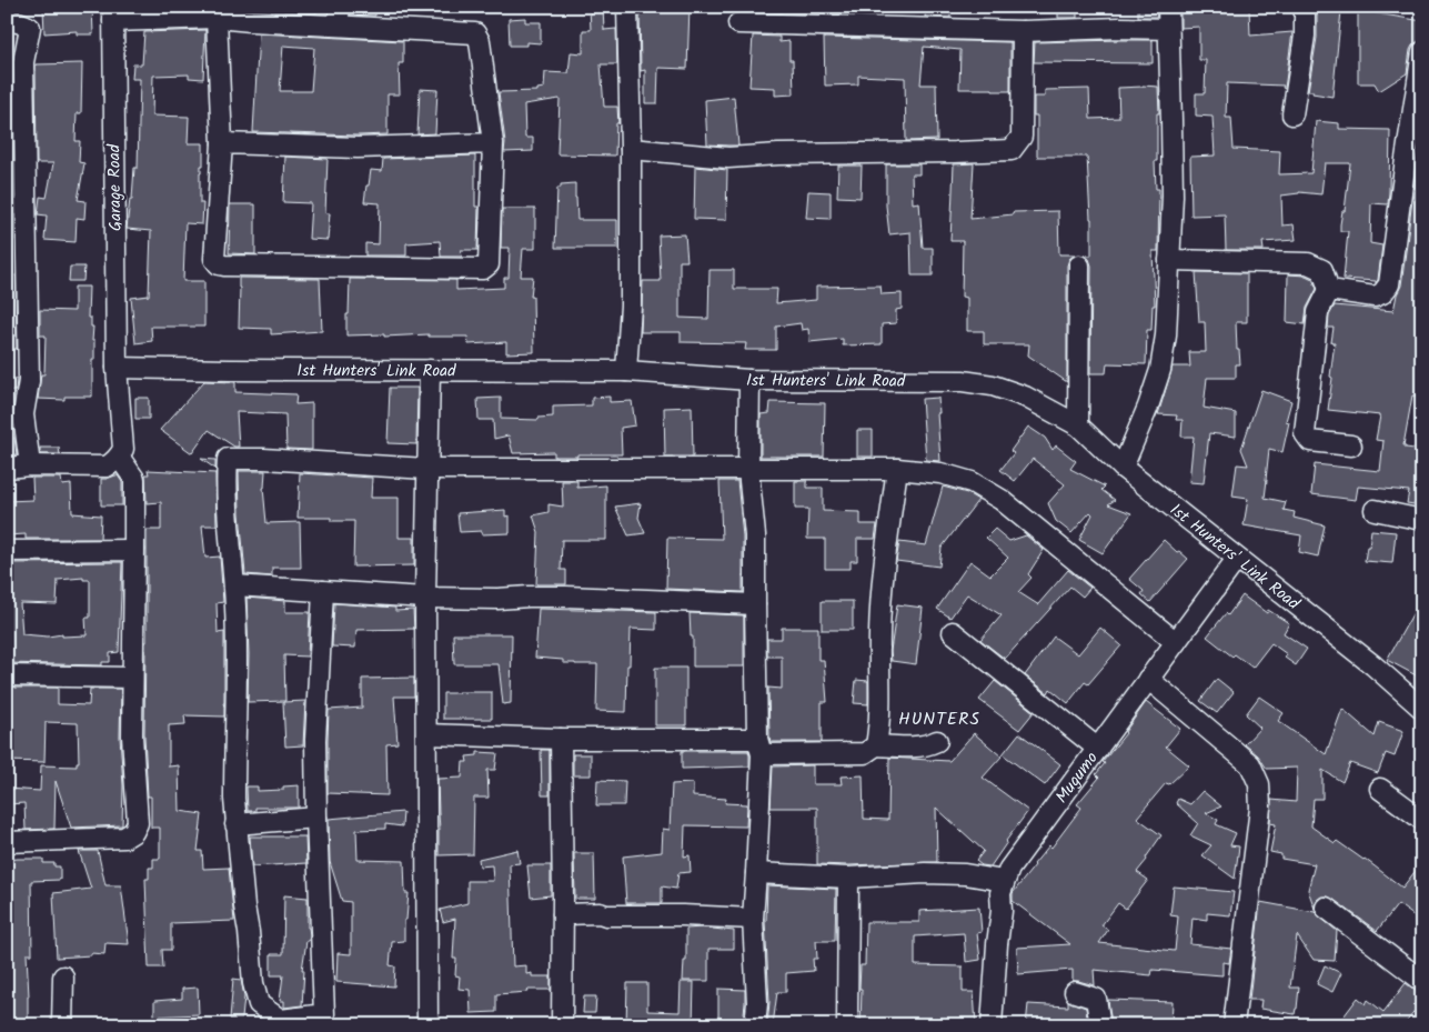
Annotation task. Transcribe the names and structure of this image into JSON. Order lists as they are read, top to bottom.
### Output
{
  "streets": {
    "street": ["Garage Road", "1st Hunters' Link Road", "Mugumo"]
  },
  "crossings": [
    ["Garage Road", "1st Hunters' Link Road"],
    ["1st Hunters' Link Road", "Mugumo"]
  ],
  "districts": ["HUNTERS"]
}
